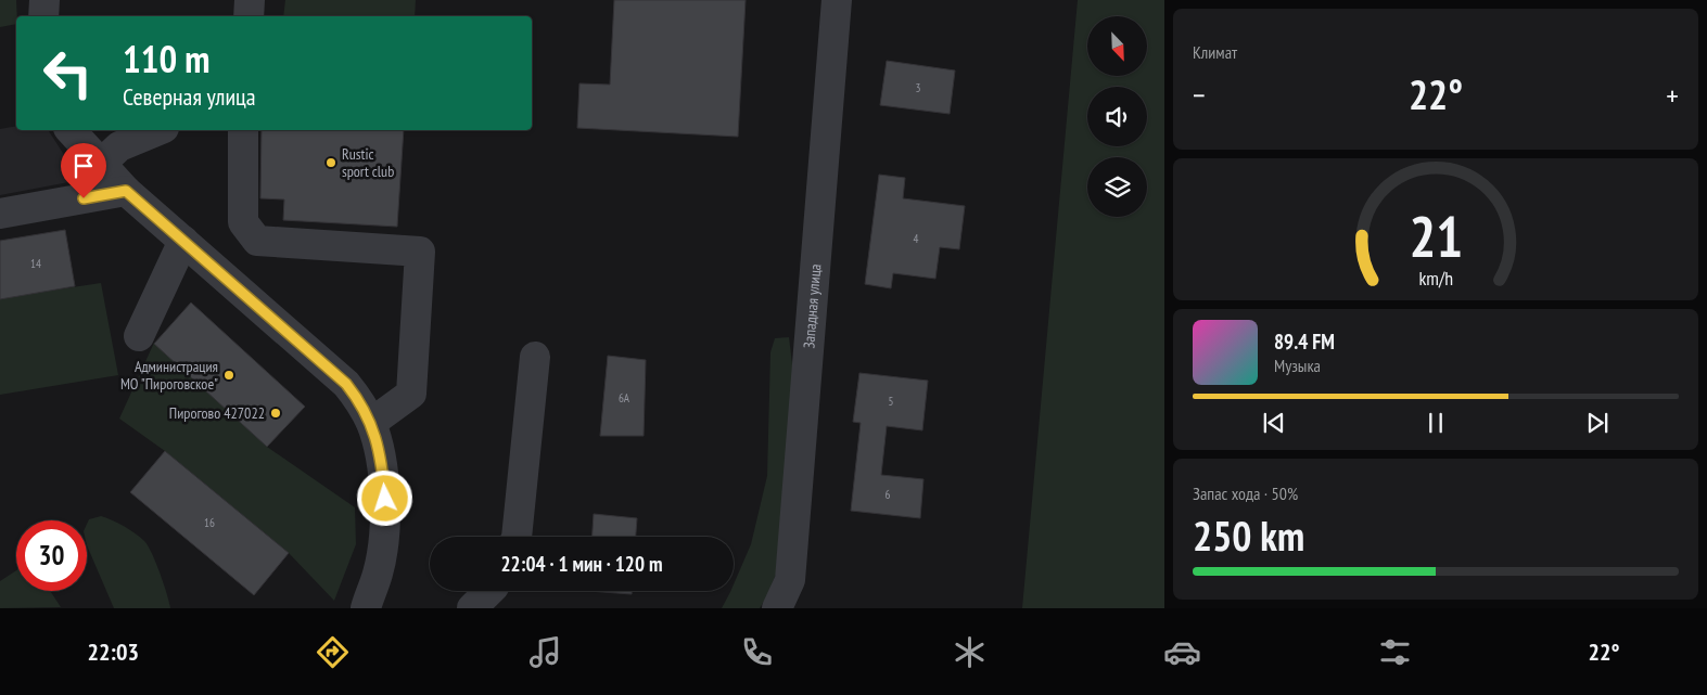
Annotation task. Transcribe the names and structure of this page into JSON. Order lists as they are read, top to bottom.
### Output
{
  "streets": {
    "street": ["Западная улица"]
  },
  "places": ["Rustic sport club", "Администрация МО \"Пироговское\"", "Пирогово 427022"],
  "house_numbers": [
    "3",
    "4",
    "14",
    "6А",
    "5",
    "6",
    "16"
  ],
  "north": "bottom right",
  "page": {
    "tile": [
      "Климат",
      ["Запас хода · 50%", "250 km"]
    ],
    "turn": ["110 m", "Северная улица"],
    "heat": ["−", "22°", "+"],
    "song": ["89.4 FM", "Музыка"],
    "limit": "30",
    "trip": "22:04 · 1 мин · 120 m",
    "tabs": ["22:03", "22°"],
    "gauge": ["21", "km/h"]
  }
}
